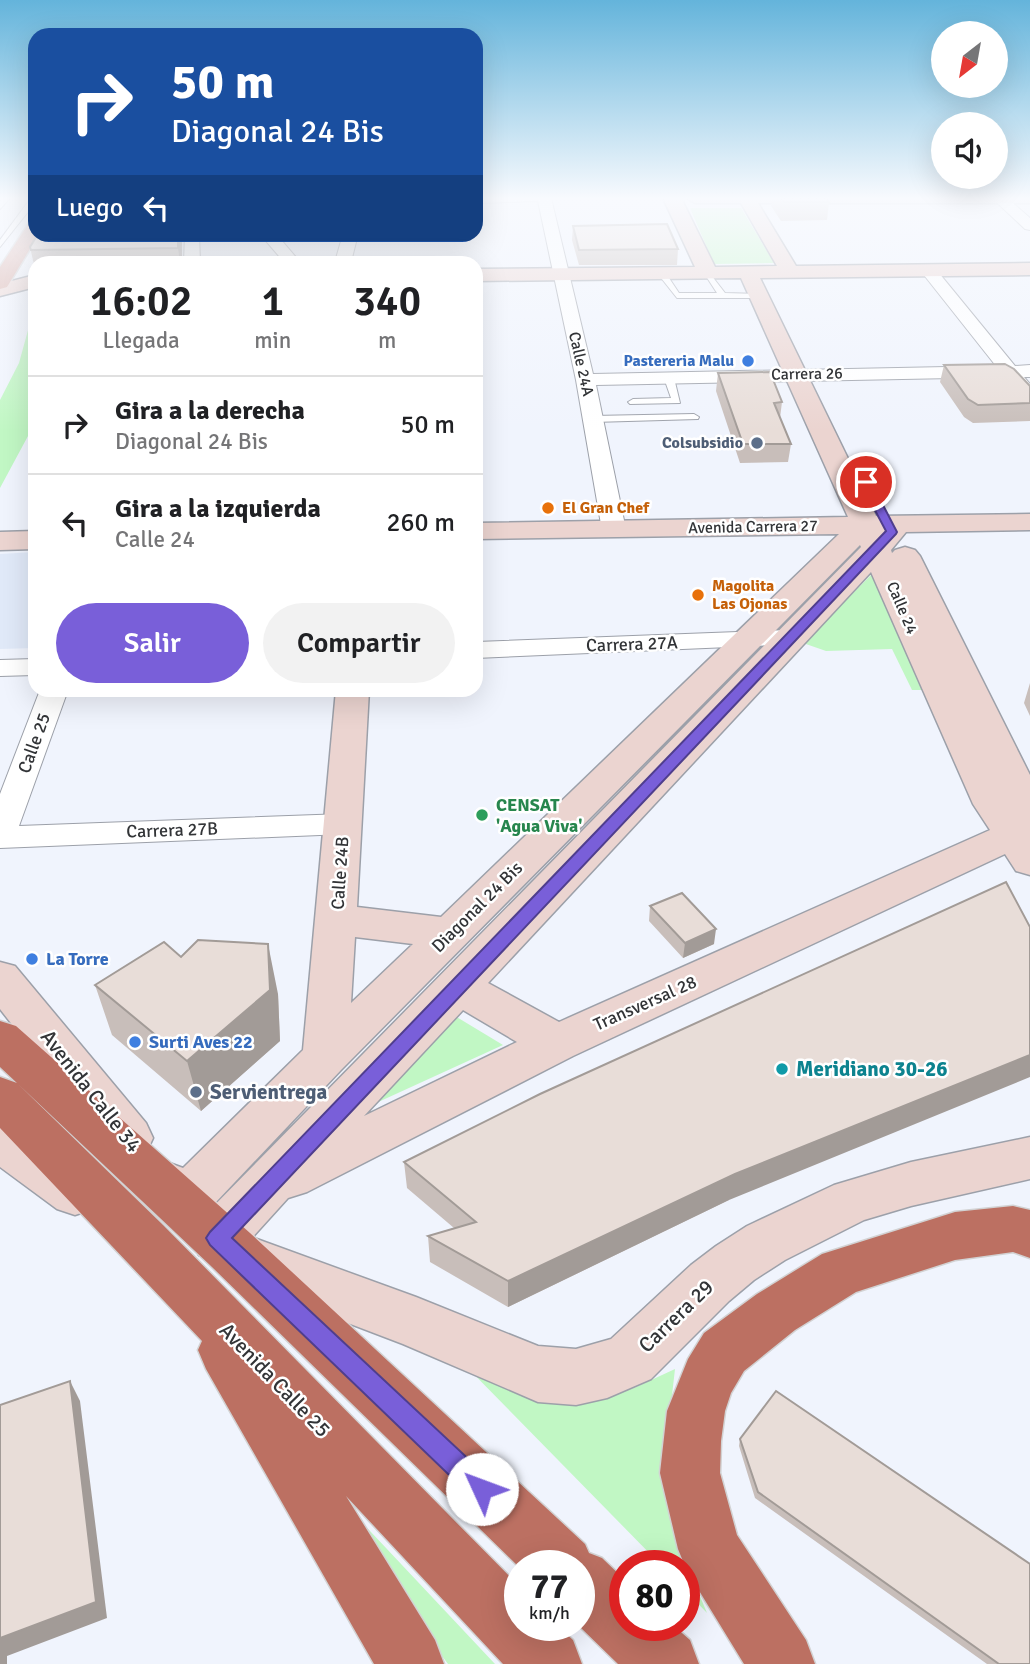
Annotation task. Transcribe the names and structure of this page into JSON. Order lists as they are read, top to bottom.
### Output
{
  "streets": {
    "highway": ["Avenida Calle 25"],
    "street": [
      "Calle 24A",
      "Carrera 26",
      "Avenida Carrera 27",
      "Calle 24",
      "Carrera 27A",
      "Calle 25",
      "Carrera 27B",
      "Calle 24B",
      "Diagonal 24 Bis",
      "Transversal 28",
      "Avenida Calle 34",
      "Carrera 29"
    ]
  },
  "crossings": [
    ["Calle 24A", "Carrera 26"],
    ["Calle 24A", "Avenida Carrera 27"],
    ["Carrera 26", "Calle 24"],
    ["Avenida Carrera 27", "Calle 24"],
    ["Avenida Carrera 27", "Diagonal 24 Bis"],
    ["Calle 24", "Diagonal 24 Bis"],
    ["Calle 24", "Transversal 28"],
    ["Carrera 27A", "Diagonal 24 Bis"],
    ["Calle 25", "Carrera 27B"],
    ["Carrera 27B", "Calle 24B"],
    ["Calle 24B", "Diagonal 24 Bis"],
    ["Diagonal 24 Bis", "Avenida Calle 34"]
  ],
  "places": [
    "Pastereria Malu",
    "Colsubsidio",
    "El Gran Chef",
    "Magolita Las Ojonas",
    "CENSAT 'Agua Viva'",
    "La Torre",
    "Surti Aves 22",
    "Meridiano 30-26",
    "Servientrega"
  ],
  "north": "bottom left",
  "page": {
    "turn": ["50 m", "Diagonal 24 Bis"],
    "then": "Luego",
    "eta": [
      "16:02",
      "Llegada",
      "1",
      "min",
      "340",
      "m"
    ],
    "list": [
      {
        "name": "Gira a la derecha",
        "note": "Diagonal 24 Bis",
        "value": "50 m"
      },
      {
        "name": "Gira a la izquierda",
        "note": "Calle 24",
        "value": "260 m"
      }
    ],
    "buttons": ["Salir", "Compartir"],
    "speed": "77 km/h",
    "limit": "80"
  }
}
